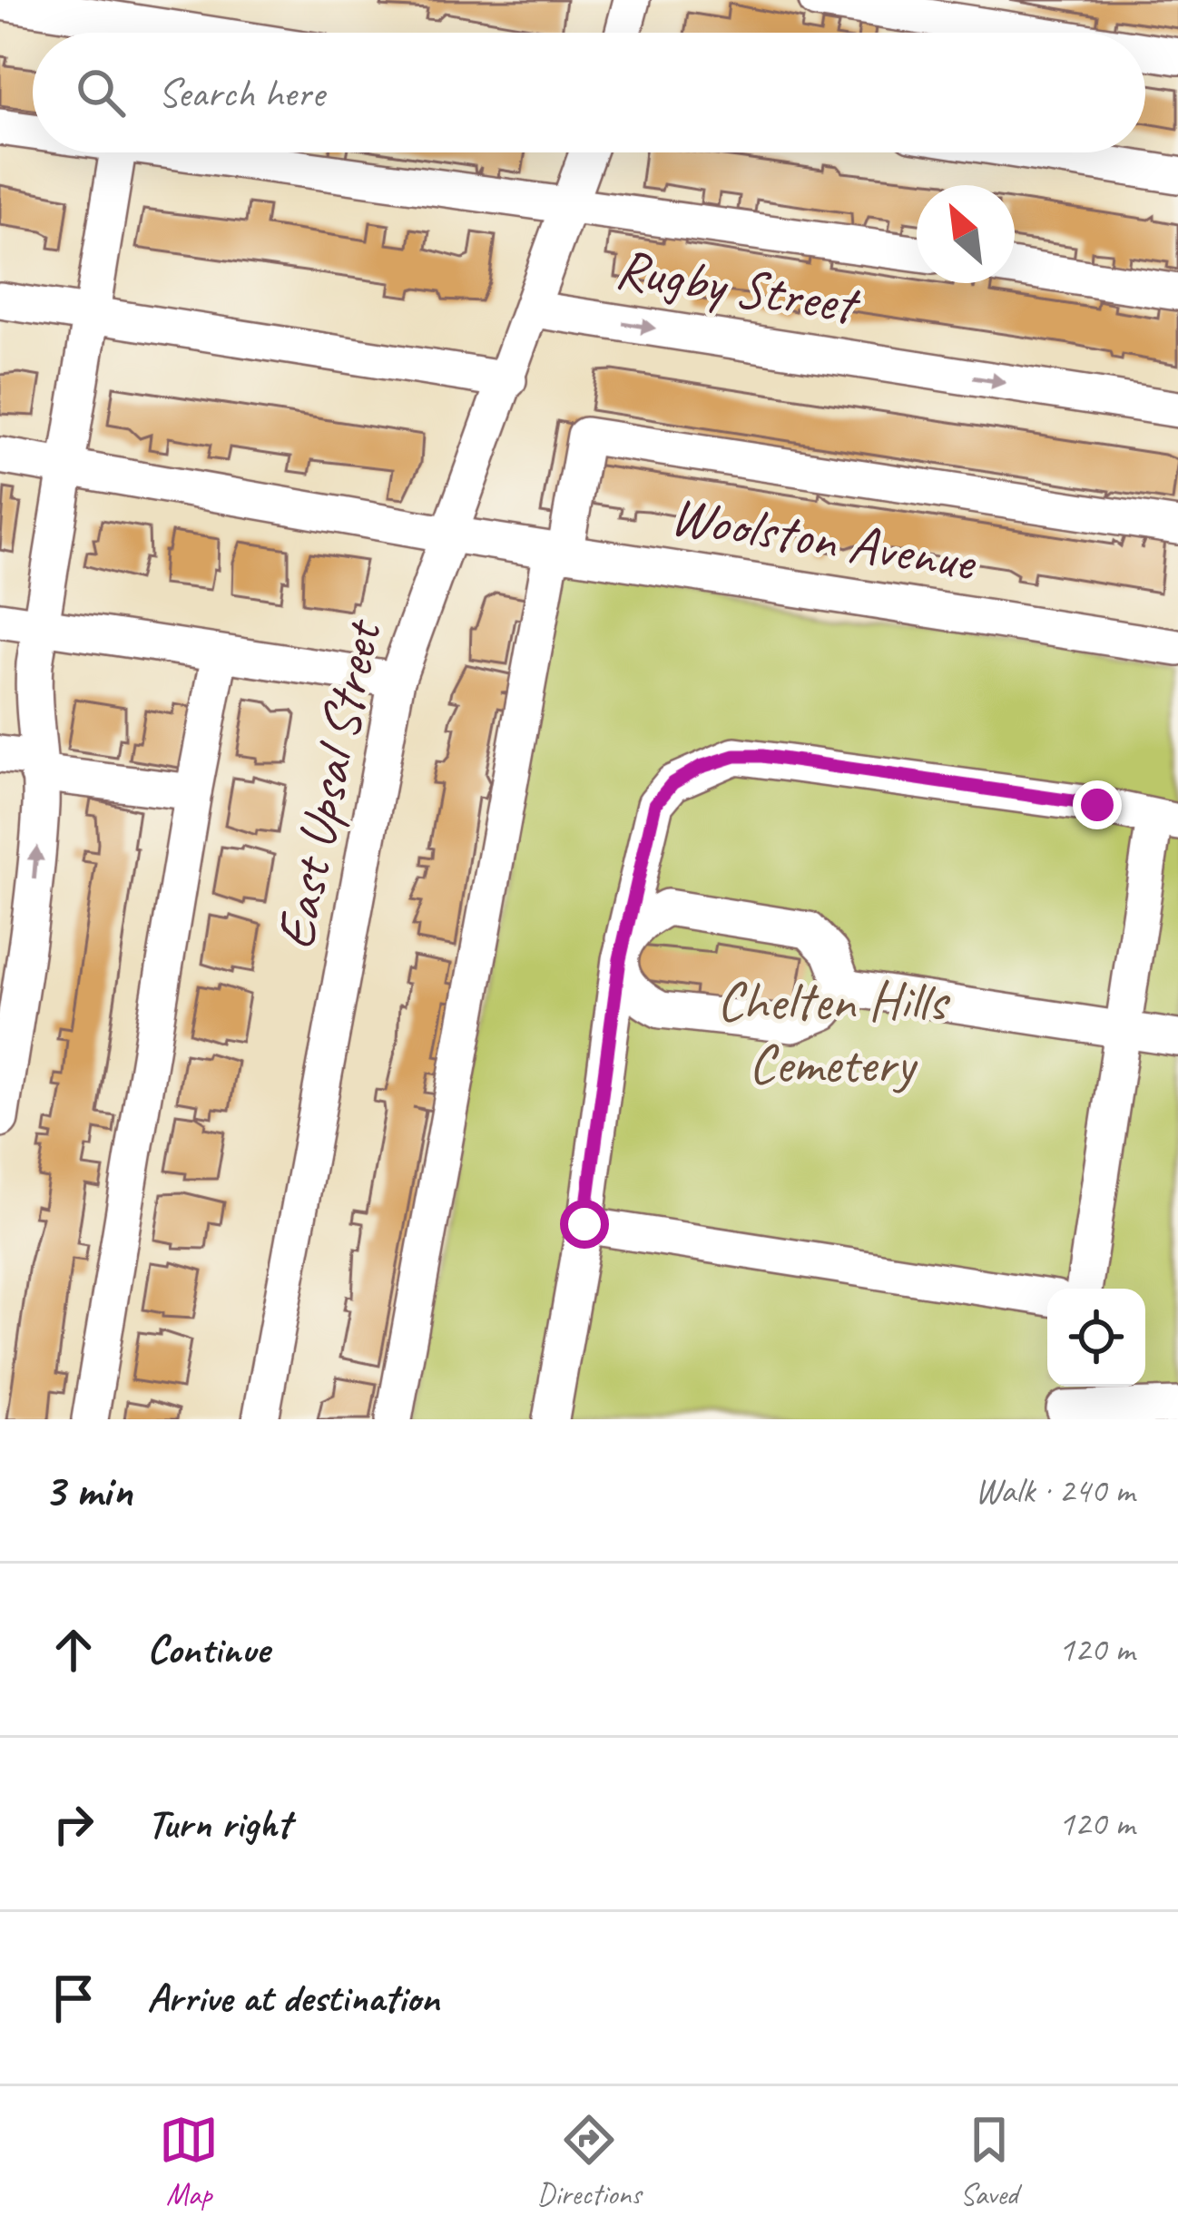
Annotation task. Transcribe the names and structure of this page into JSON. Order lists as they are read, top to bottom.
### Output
{
  "streets": {
    "street": ["Rugby Street", "Woolston Avenue", "East Upsal Street"]
  },
  "crossings": [
    ["Rugby Street", "East Upsal Street"],
    ["Woolston Avenue", "East Upsal Street"]
  ],
  "parks": ["Chelten Hills Cemetery"],
  "north": "top left",
  "page": {
    "search": "Search here",
    "heading": ["3 min", "Walk · 240 m"],
    "list": [
      ["Continue", "120 m"],
      ["Turn right", "120 m"],
      "Arrive at destination"
    ],
    "nav": ["Map", "Directions", "Saved"]
  }
}
